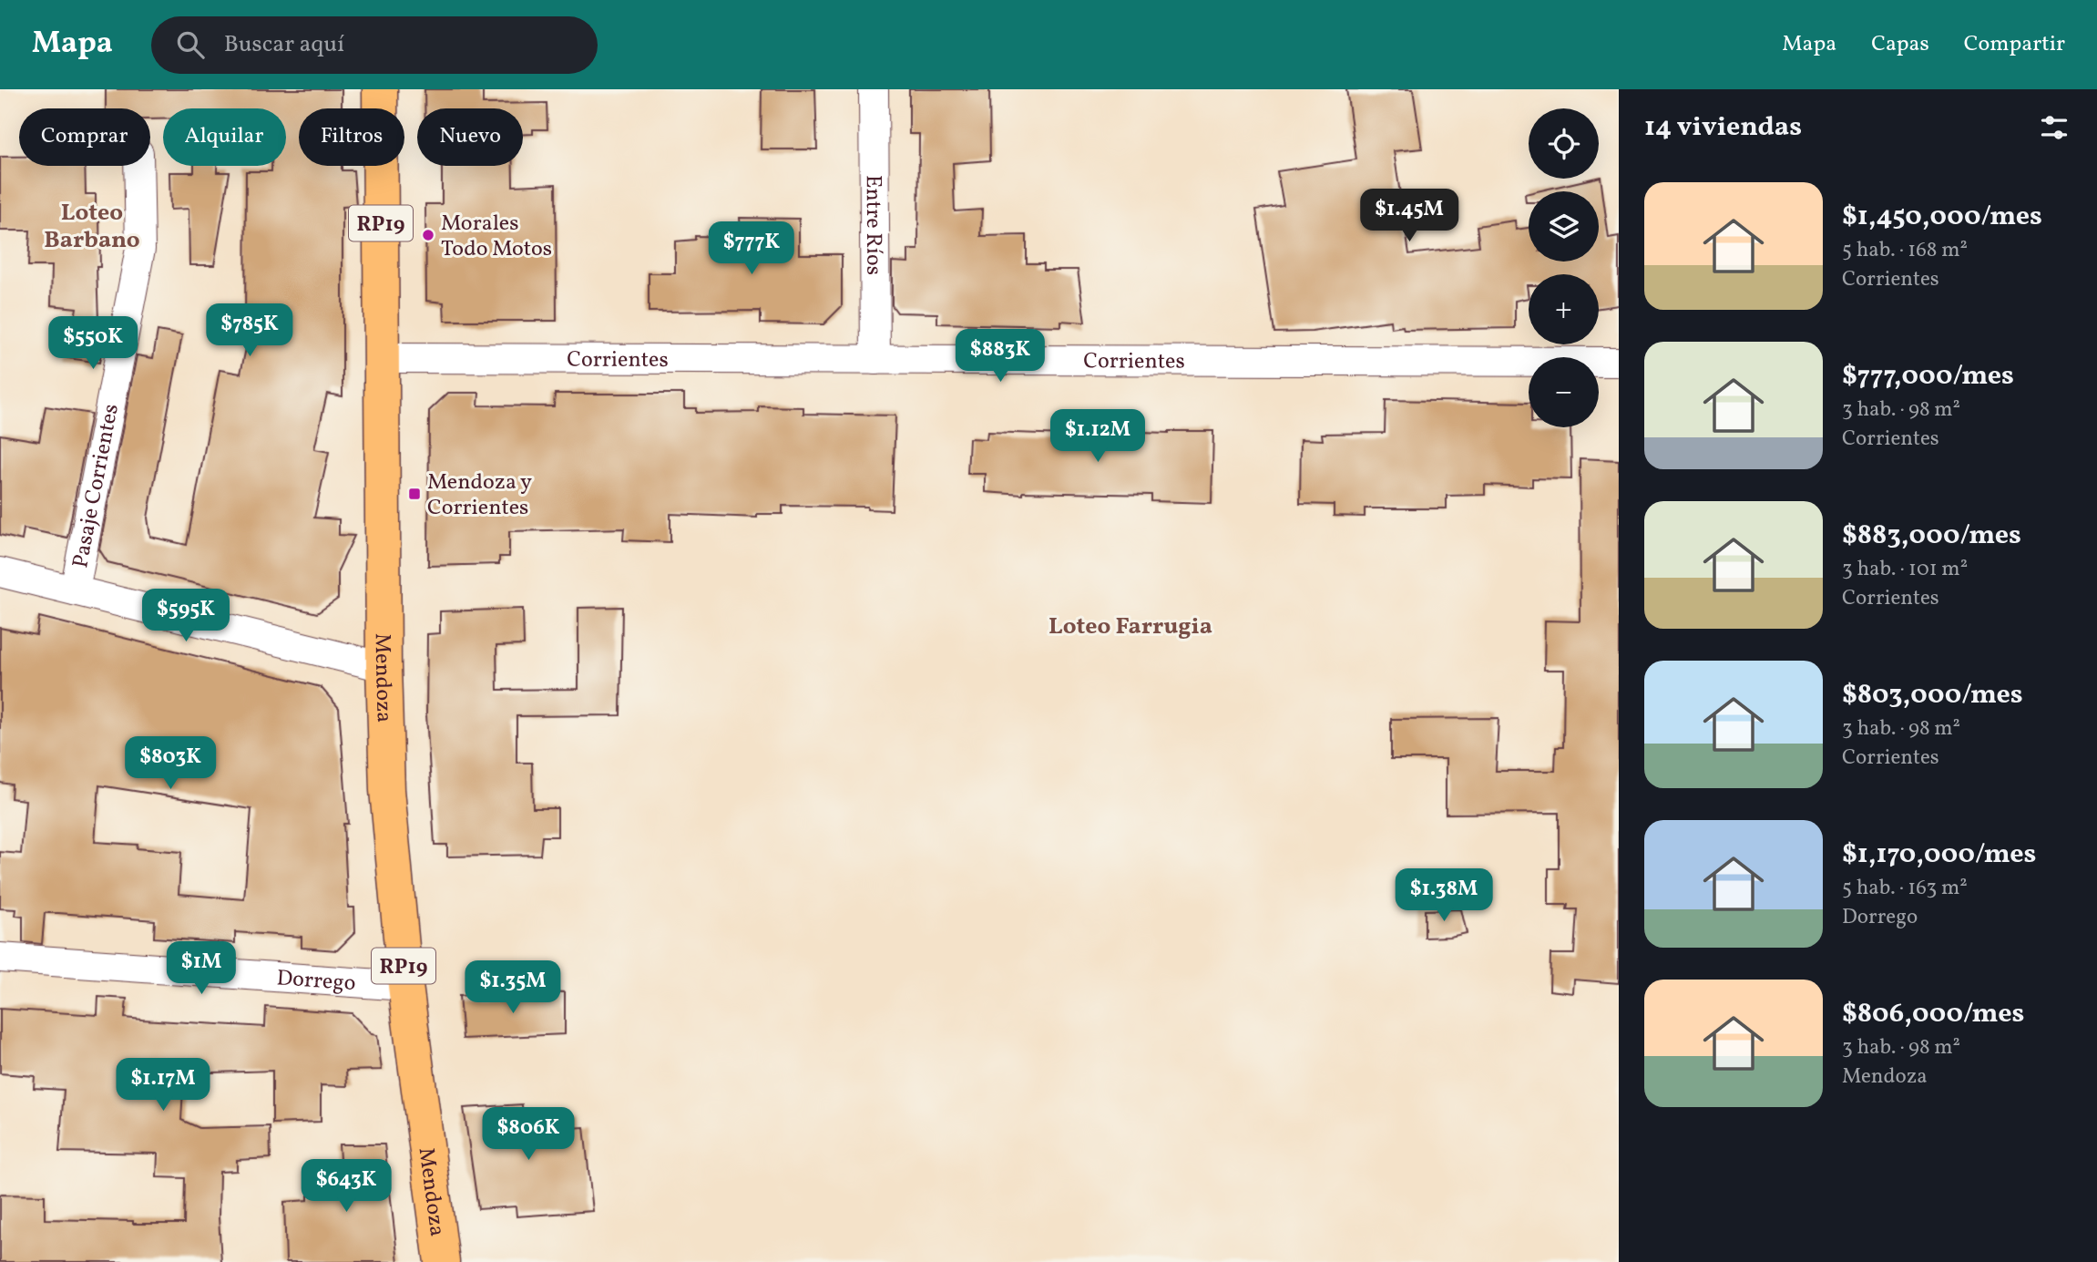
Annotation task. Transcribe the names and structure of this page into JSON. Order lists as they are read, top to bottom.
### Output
{
  "streets": {
    "main road": ["RP19", "Mendoza"],
    "street": [
      "Entre Ríos",
      "Corrientes",
      "Pasaje Corrientes",
      "Dorrego"
    ]
  },
  "crossings": [
    ["Entre Ríos", "Corrientes"],
    ["Corrientes", "Mendoza"],
    ["Mendoza", "Dorrego"]
  ],
  "districts": ["Loteo Barbano", "Loteo Farrugia"],
  "places": {
    "other": ["Morales Todo Motos"],
    "transit": ["Mendoza y Corrientes"]
  },
  "page": {
    "header": "Mapa",
    "search": "Buscar aquí",
    "nav": ["Mapa", "Capas", "Compartir"],
    "heading": "14 viviendas",
    "map_buttons": ["+", "−"],
    "chip": [
      "Comprar",
      "Alquilar",
      "Filtros",
      "Nuevo"
    ],
    "list": [
      {
        "name": "$1,450,000/mes",
        "note": "5 hab. · 168 m² · Corrientes"
      },
      {
        "name": "$777,000/mes",
        "note": "3 hab. · 98 m² · Corrientes"
      },
      {
        "name": "$883,000/mes",
        "note": "3 hab. · 101 m² · Corrientes"
      },
      {
        "name": "$803,000/mes",
        "note": "3 hab. · 98 m² · Corrientes"
      },
      {
        "name": "$1,170,000/mes",
        "note": "5 hab. · 163 m² · Dorrego"
      },
      {
        "name": "$806,000/mes",
        "note": "3 hab. · 98 m² · Mendoza"
      }
    ],
    "price": [
      "$1.45M",
      "$777K",
      "$785K",
      "$550K",
      "$883K",
      "$1.12M",
      "$595K",
      "$803K",
      "$1.38M",
      "$1M",
      "$1.35M",
      "$1.17M",
      "$806K",
      "$643K"
    ]
  }
}
